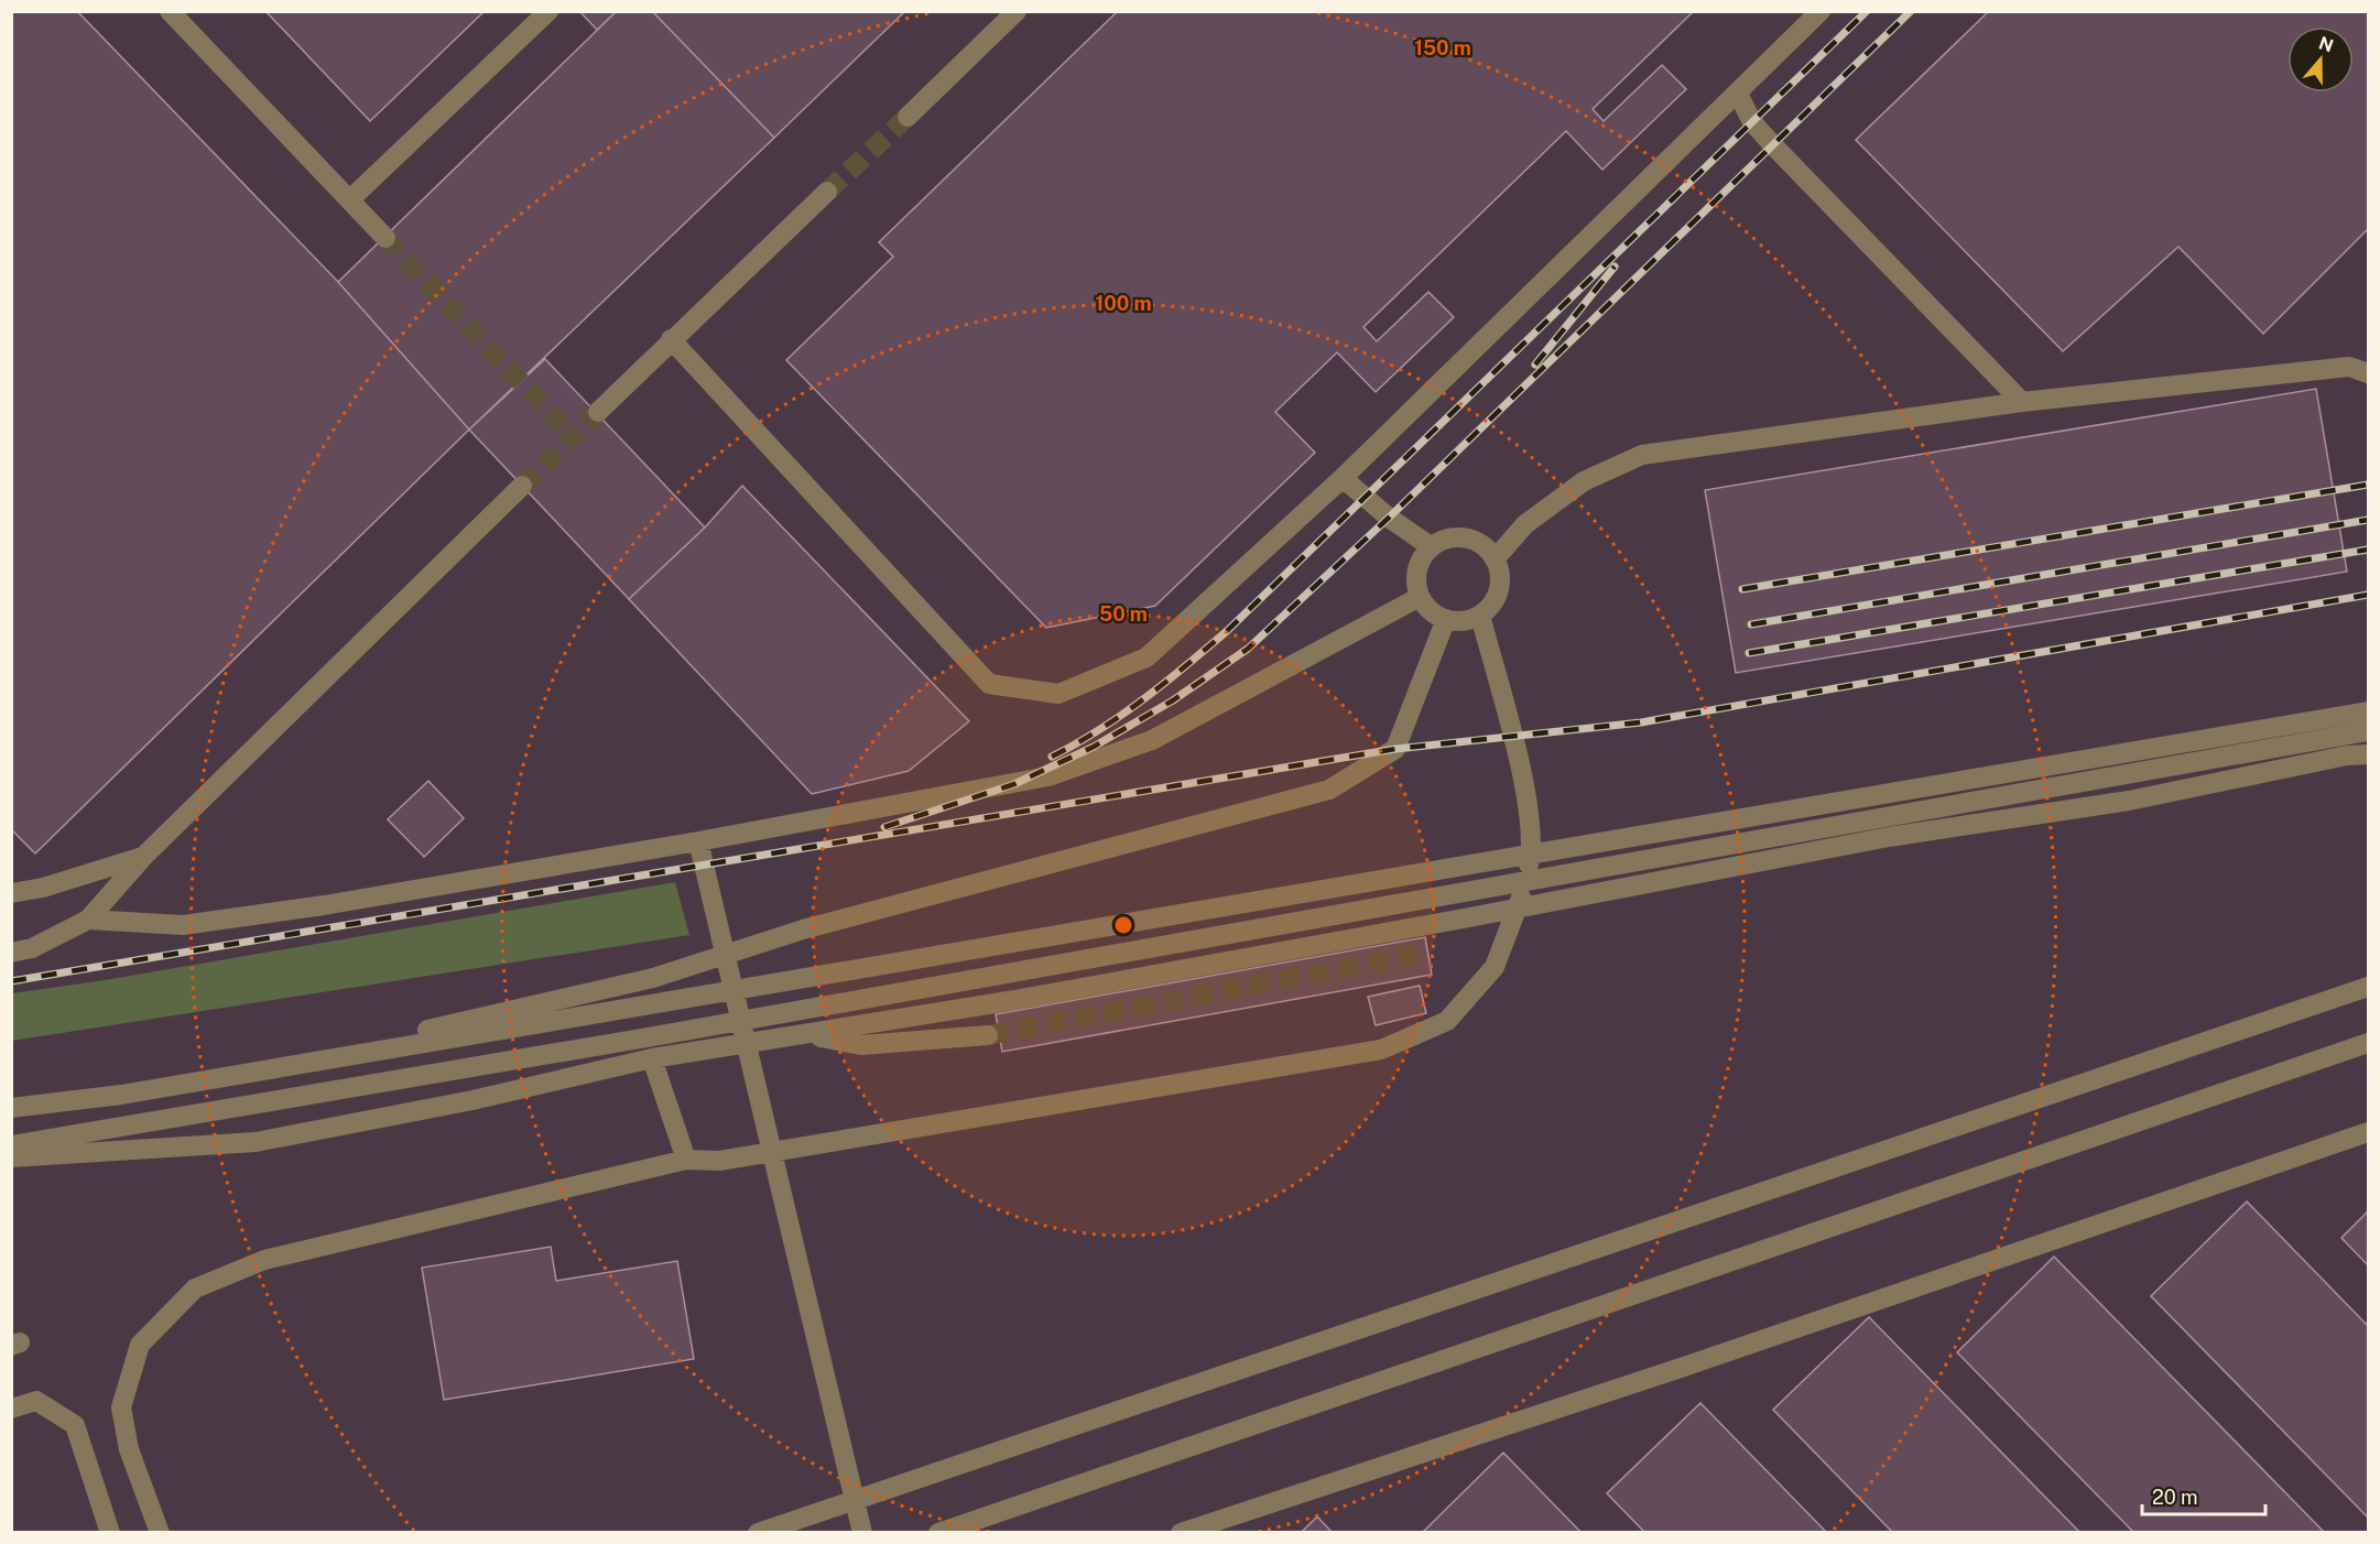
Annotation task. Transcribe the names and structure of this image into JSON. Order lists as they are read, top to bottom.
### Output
{
  "scale_bar": "20 m",
  "north": "top",
  "rings": ["150 m", "100 m", "50 m"]
}
